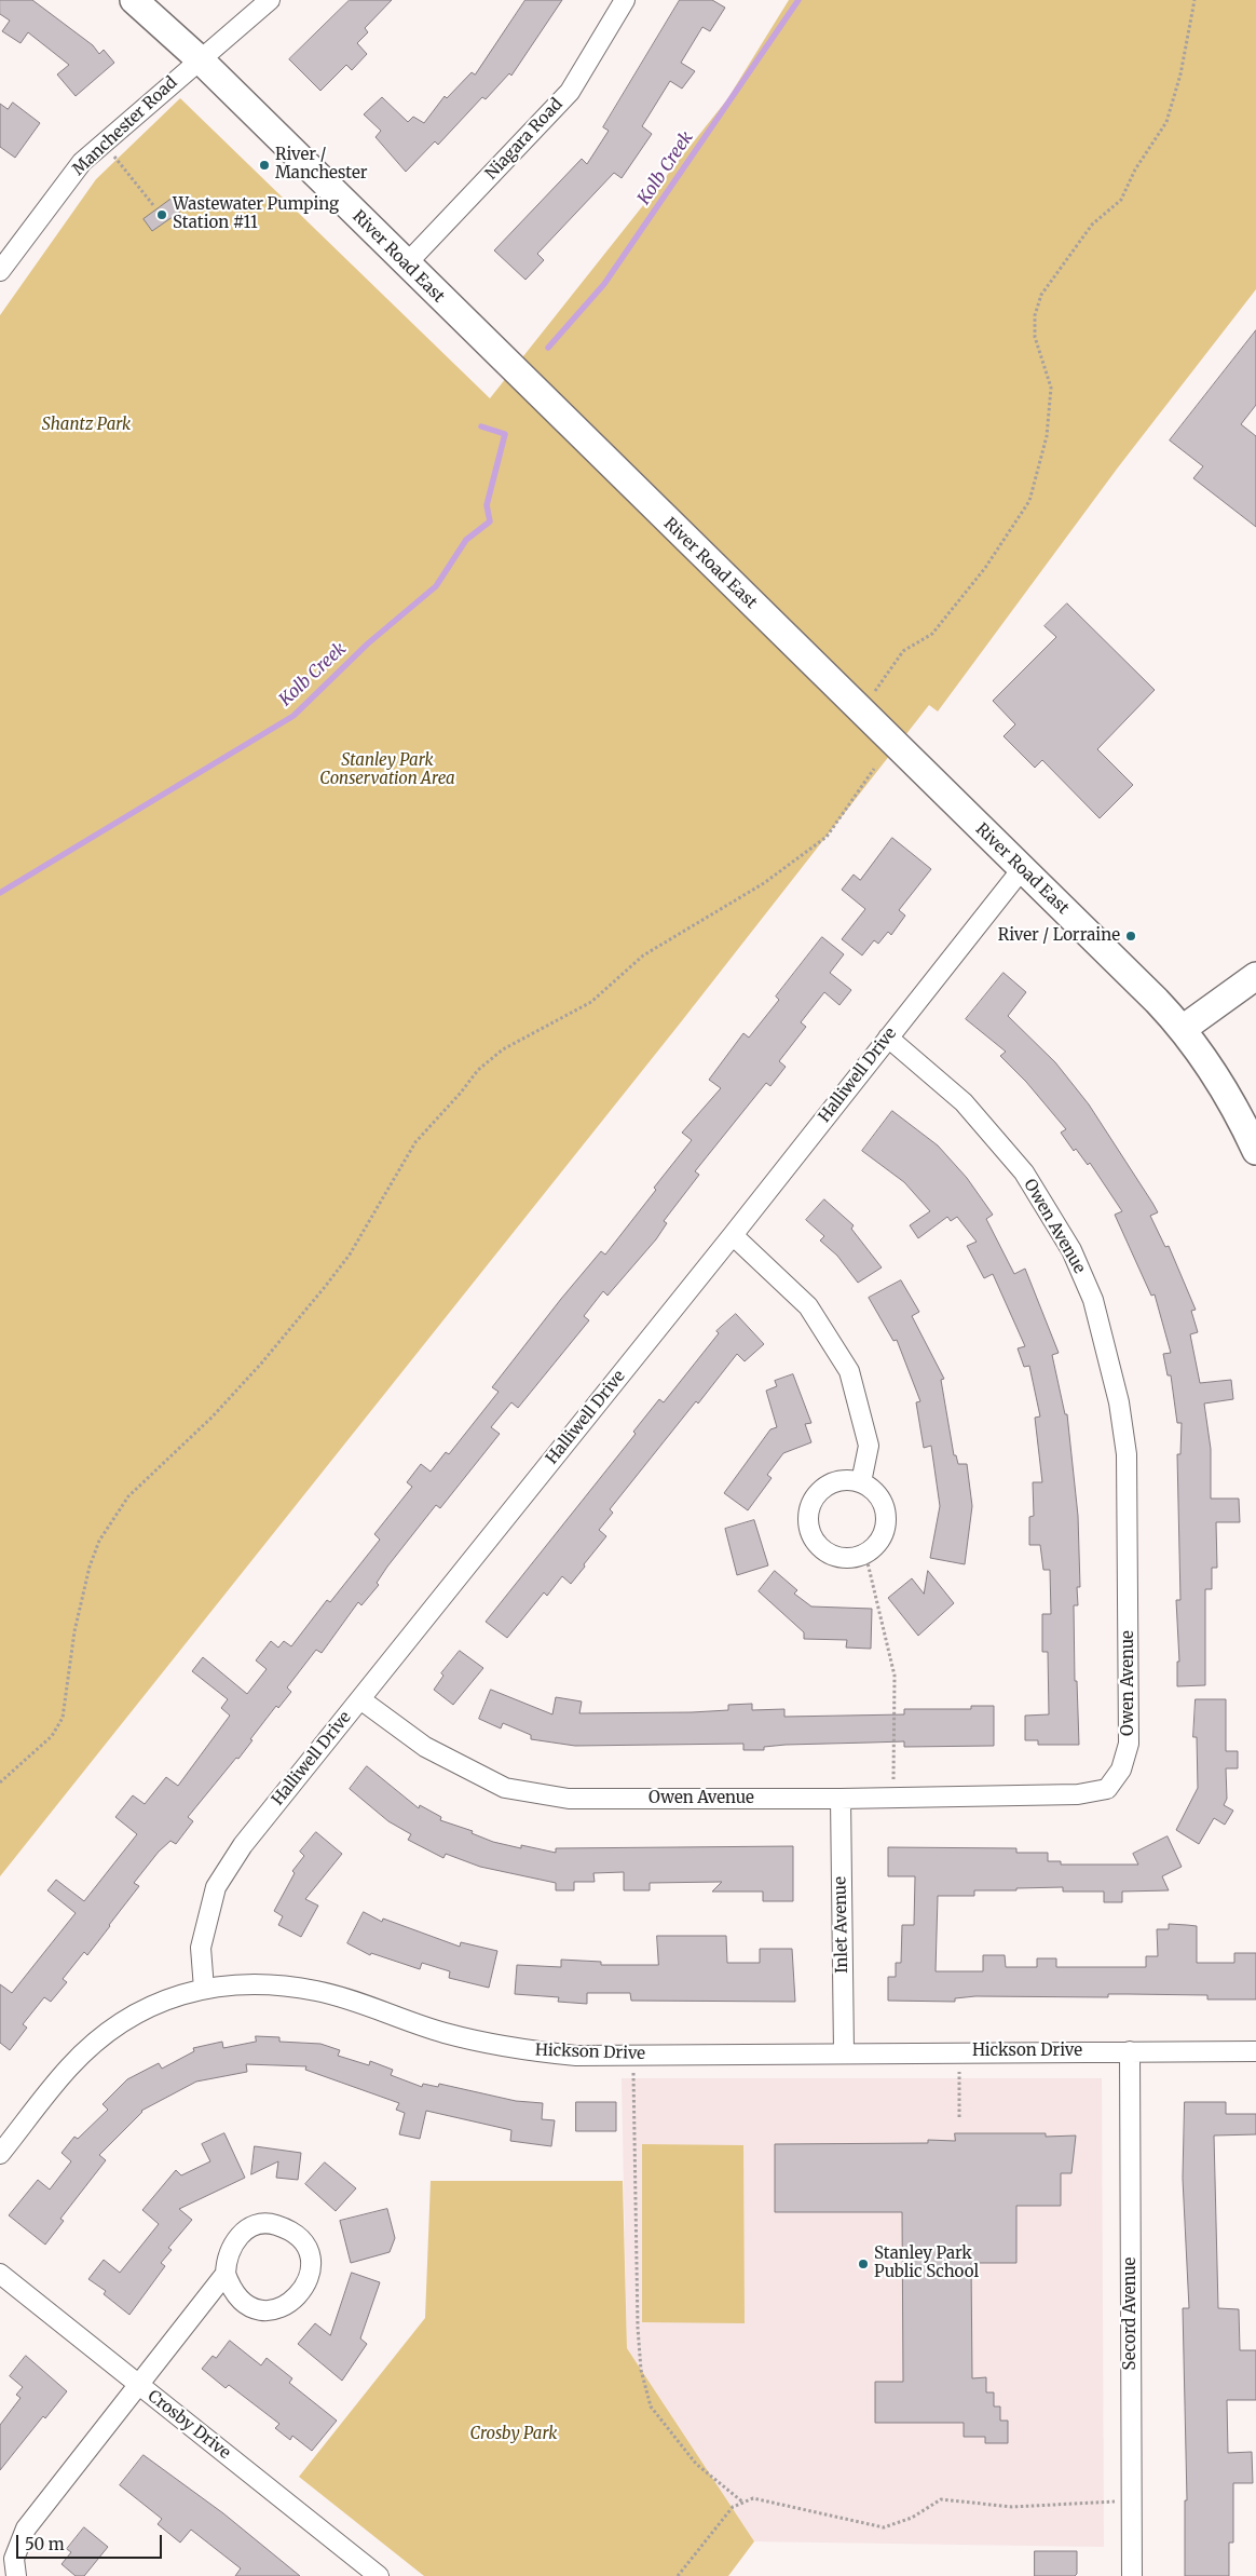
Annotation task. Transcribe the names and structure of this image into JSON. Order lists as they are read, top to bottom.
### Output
{
  "streets": {
    "street": [
      "Manchester Road",
      "Niagara Road",
      "River Road East",
      "Halliwell Drive",
      "Owen Avenue",
      "Inlet Avenue",
      "Hickson Drive",
      "Secord Avenue",
      "Crosby Drive"
    ]
  },
  "crossings": [
    ["Manchester Road", "River Road East"],
    ["Niagara Road", "River Road East"],
    ["River Road East", "Halliwell Drive"],
    ["Halliwell Drive", "Owen Avenue"],
    ["Halliwell Drive", "Hickson Drive"],
    ["Owen Avenue", "Inlet Avenue"],
    ["Inlet Avenue", "Hickson Drive"],
    ["Hickson Drive", "Secord Avenue"]
  ],
  "water": ["Kolb Creek"],
  "parks": ["Shantz Park", "Stanley Park Conservation Area", "Crosby Park"],
  "places": [
    "River / Manchester",
    "Wastewater Pumping Station #11",
    "River / Lorraine",
    "Stanley Park Public School"
  ],
  "scale_bar": "50 m"
}
